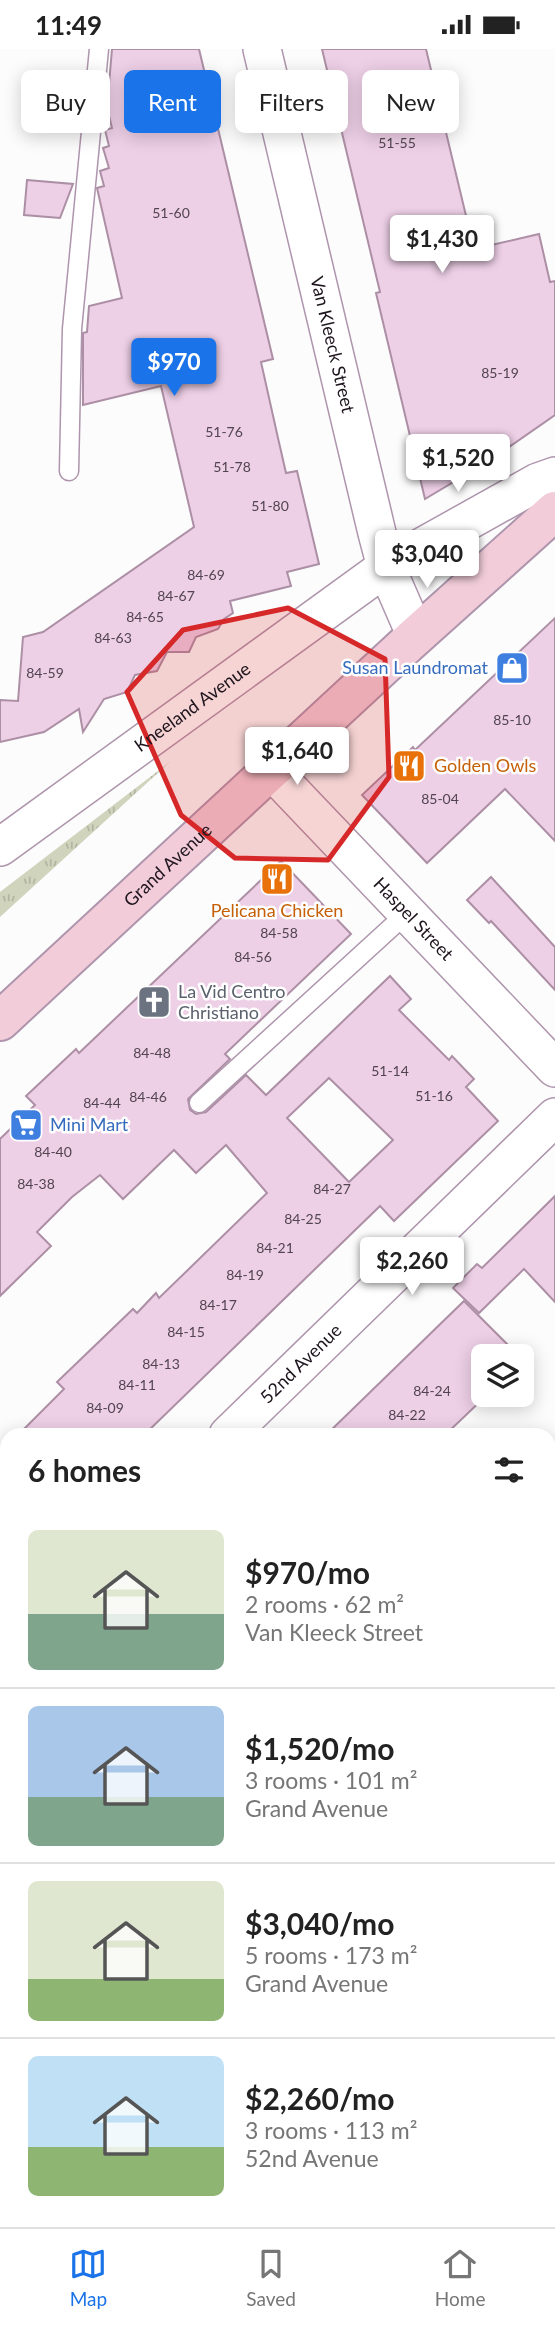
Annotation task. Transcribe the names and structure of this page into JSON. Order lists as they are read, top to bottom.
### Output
{
  "streets": {
    "main road": ["Grand Avenue"],
    "street": [
      "Van Kleeck Street",
      "Kneeland Avenue",
      "Haspel Street",
      "52nd Avenue"
    ]
  },
  "crossings": [
    ["Van Kleeck Street", "Kneeland Avenue"],
    ["Van Kleeck Street", "Grand Avenue"],
    ["Grand Avenue", "Haspel Street"]
  ],
  "places": {
    "shop": ["Susan Laundromat"],
    "restaurant": ["Golden Owls", "Pelicana Chicken"],
    "church": ["La Vid Centro Christiano"],
    "supermarket": ["Mini Mart"]
  },
  "house_numbers": [
    "51-55",
    "51-60",
    "85-19",
    "51-76",
    "51-78",
    "51-80",
    "84-69",
    "84-67",
    "84-65",
    "84-63",
    "84-59",
    "85-10",
    "85-04",
    "84-58",
    "84-56",
    "84-48",
    "51-14",
    "51-16",
    "84-46",
    "84-44",
    "84-40",
    "84-38",
    "84-27",
    "84-25",
    "84-21",
    "84-19",
    "84-17",
    "84-15",
    "84-13",
    "84-11",
    "84-24",
    "84-09",
    "84-22"
  ],
  "page": {
    "status": "11:49",
    "chip": [
      "Buy",
      "Rent",
      "Filters",
      "New"
    ],
    "price": [
      "$1,430",
      "$970",
      "$1,520",
      "$3,040",
      "$1,640",
      "$2,260"
    ],
    "heading": "6 homes",
    "list": [
      {
        "name": "$970/mo",
        "note": "2 rooms · 62 m² · Van Kleeck Street"
      },
      {
        "name": "$1,520/mo",
        "note": "3 rooms · 101 m² · Grand Avenue"
      },
      {
        "name": "$3,040/mo",
        "note": "5 rooms · 173 m² · Grand Avenue"
      },
      {
        "name": "$2,260/mo",
        "note": "3 rooms · 113 m² · 52nd Avenue"
      }
    ],
    "tabs": ["Map", "Saved", "Home"]
  }
}
